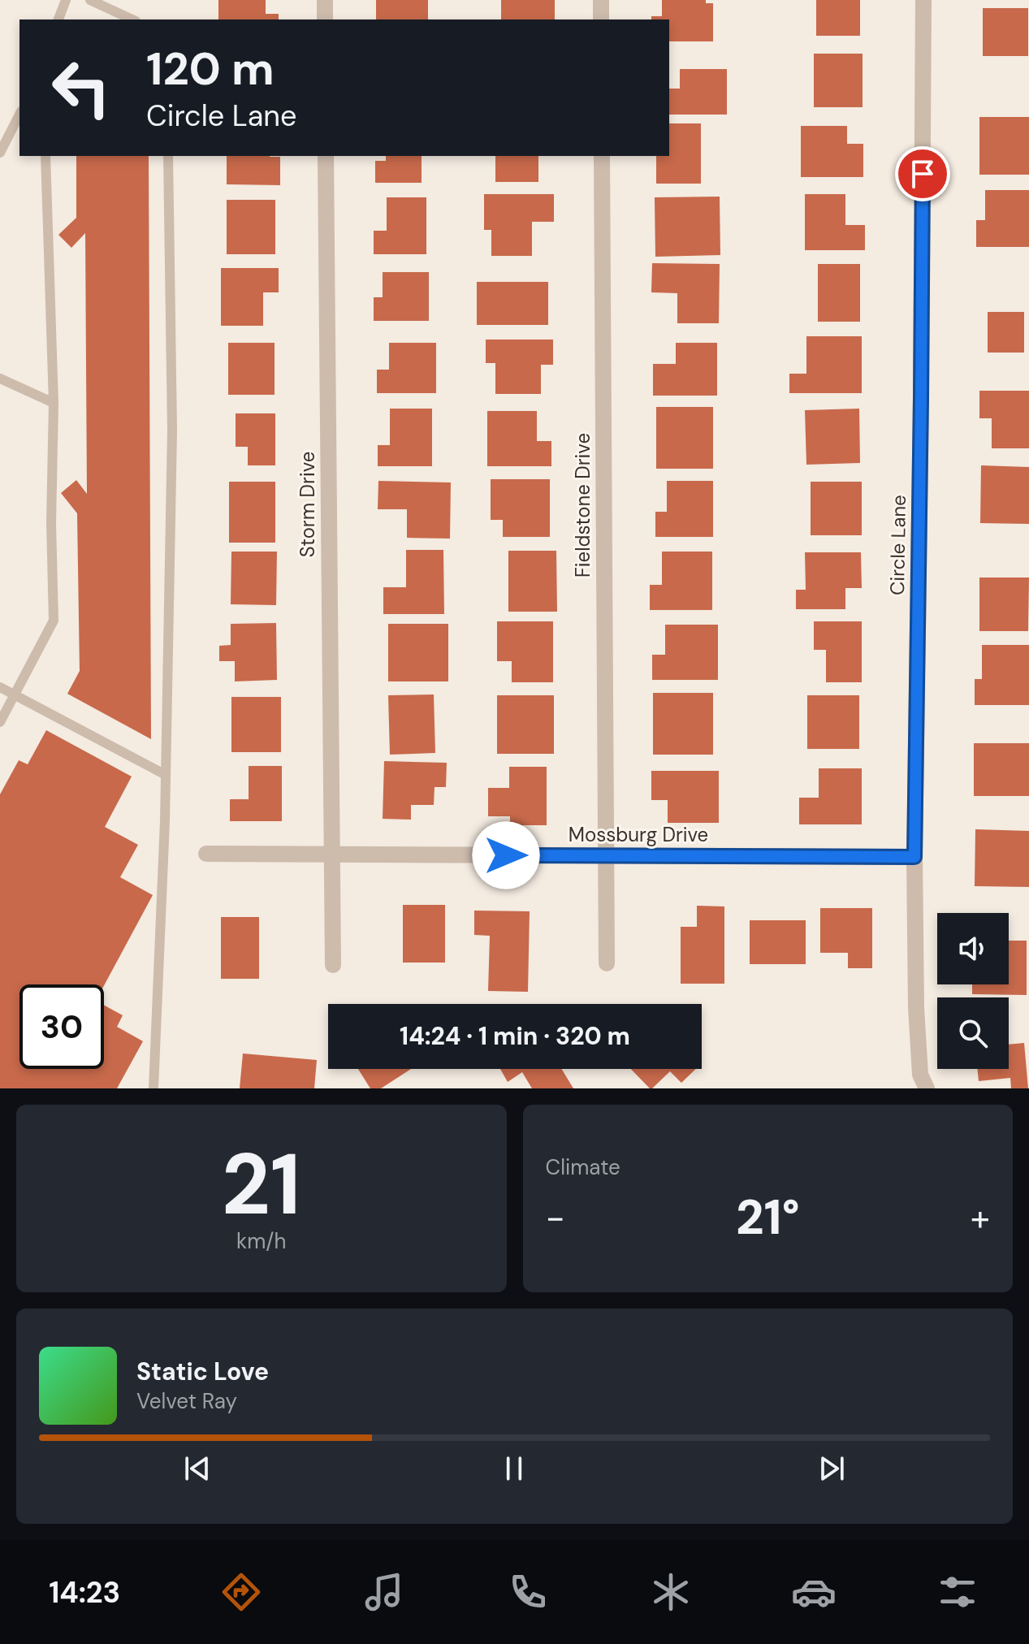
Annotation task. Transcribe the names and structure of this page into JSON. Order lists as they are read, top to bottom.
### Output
{
  "streets": {
    "street": [
      "Storm Drive",
      "Fieldstone Drive",
      "Circle Lane",
      "Mossburg Drive"
    ]
  },
  "crossings": [
    ["Storm Drive", "Mossburg Drive"],
    ["Fieldstone Drive", "Mossburg Drive"],
    ["Circle Lane", "Mossburg Drive"]
  ],
  "page": {
    "turn": ["120 m", "Circle Lane"],
    "limit": "30",
    "trip": "14:24 · 1 min · 320 m",
    "tile": [
      ["21", "km/h"],
      "Climate"
    ],
    "heat": ["−", "21°", "+"],
    "song": ["Static Love", "Velvet Ray"],
    "tabs": "14:23"
  }
}
